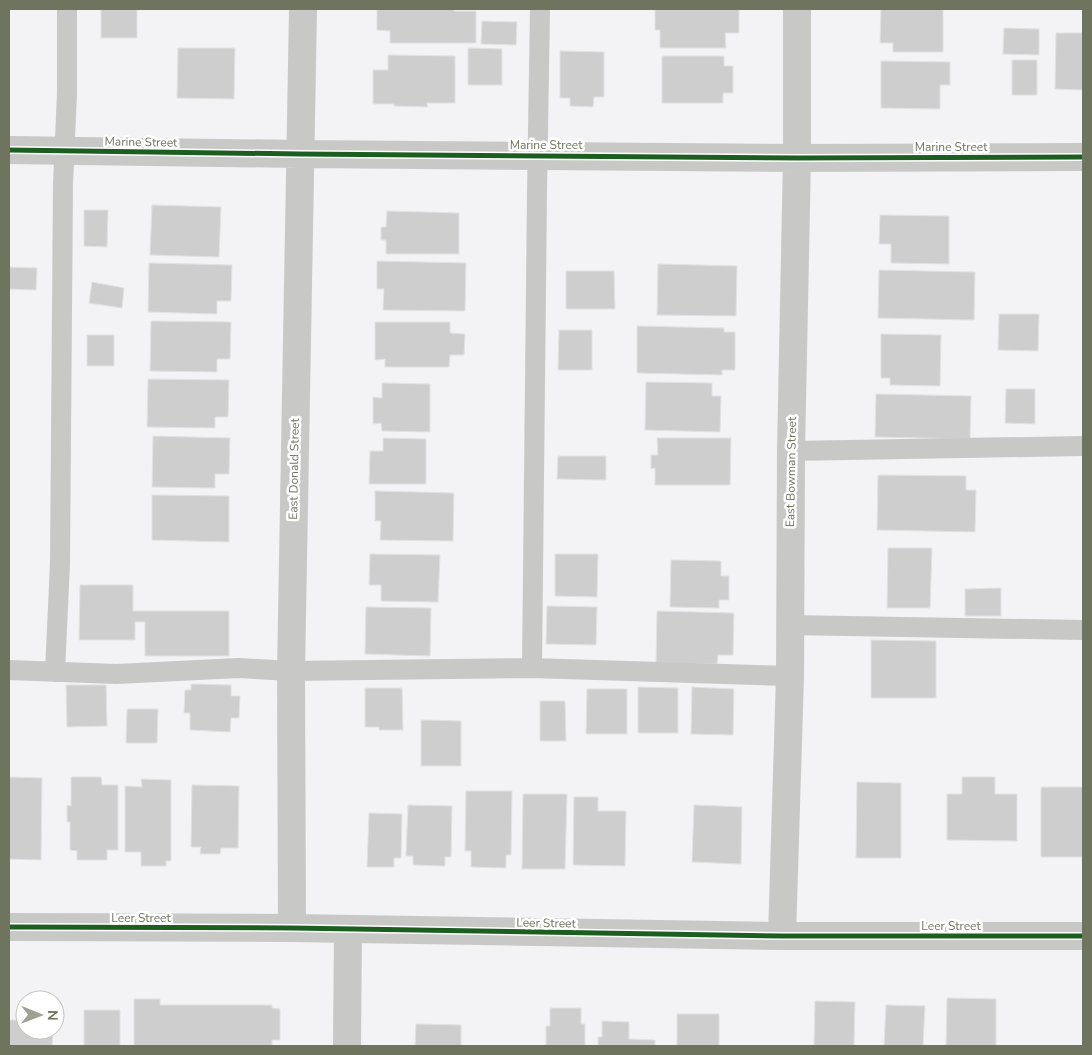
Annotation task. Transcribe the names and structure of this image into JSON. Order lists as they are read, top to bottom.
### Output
{
  "streets": {
    "street": [
      "Marine Street",
      "East Donald Street",
      "East Bowman Street",
      "Leer Street"
    ]
  },
  "crossings": [
    ["Marine Street", "East Donald Street"],
    ["Marine Street", "East Bowman Street"],
    ["East Donald Street", "Leer Street"],
    ["East Bowman Street", "Leer Street"]
  ],
  "north": "right"
}
